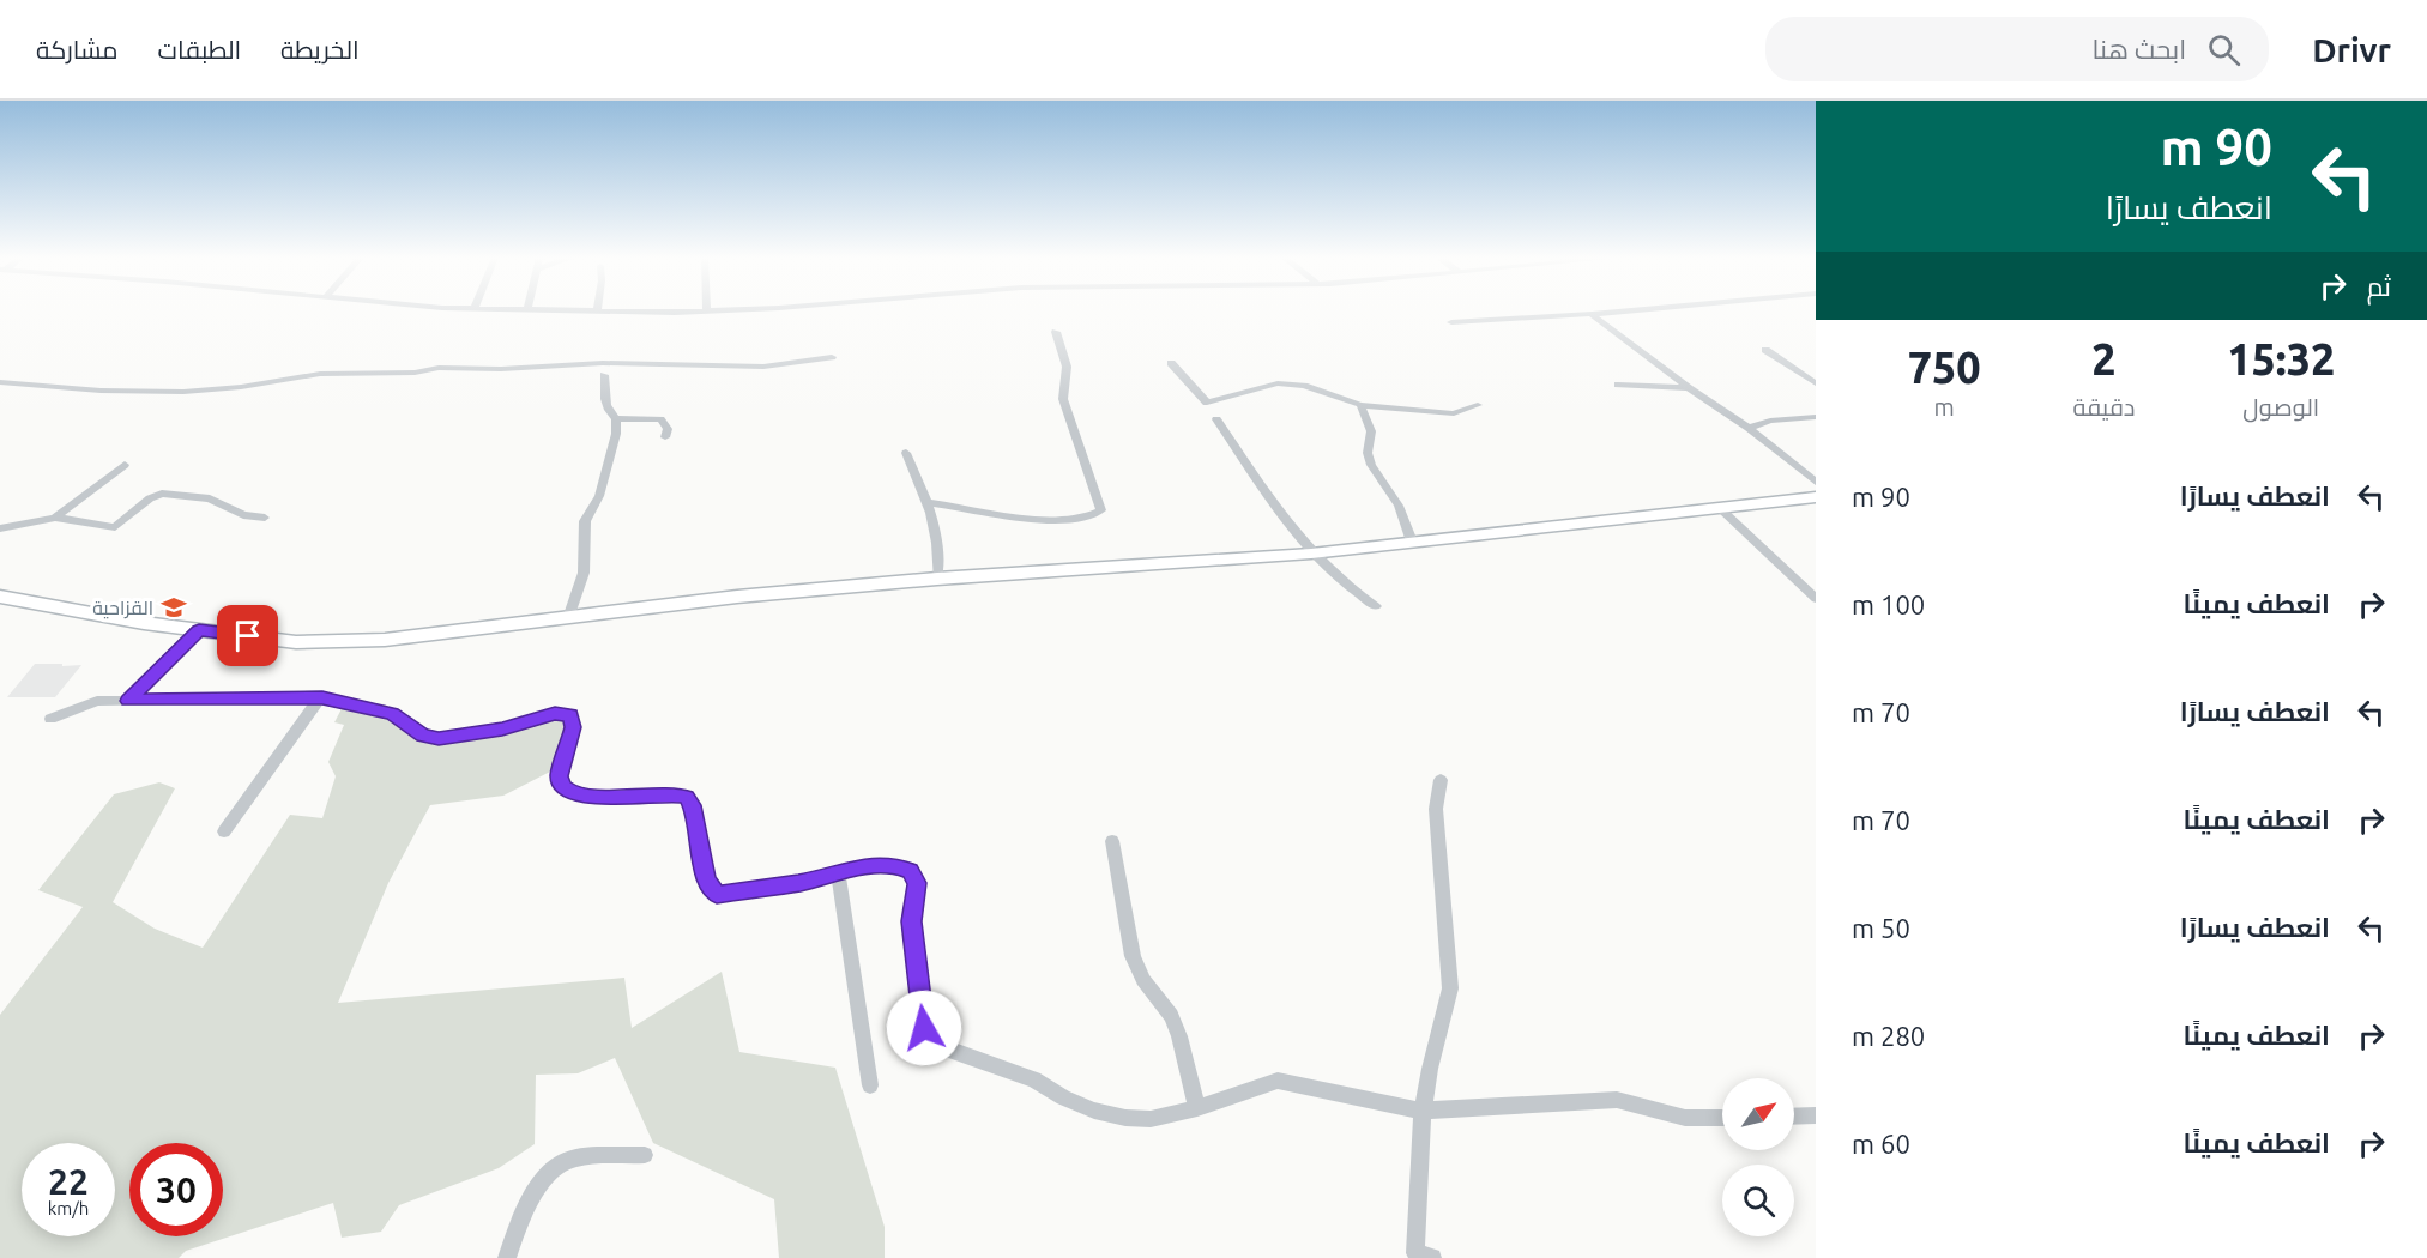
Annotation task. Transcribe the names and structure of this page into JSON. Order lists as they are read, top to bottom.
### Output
{
  "places": {
    "school or university": ["القزاحية"]
  },
  "north": "top right",
  "page": {
    "header": "Drivr",
    "search": "ابحث هنا",
    "nav": ["الخريطة", "الطبقات", "مشاركة"],
    "turn": ["90 m", "انعطف يسارًا"],
    "then": "ثم",
    "eta": [
      "15:32",
      "الوصول",
      "2",
      "دقيقة",
      "750",
      "m"
    ],
    "list": [
      {
        "name": "انعطف يسارًا",
        "value": "90 m"
      },
      {
        "name": "انعطف يمينًا",
        "value": "100 m"
      },
      {
        "name": "انعطف يسارًا",
        "value": "70 m"
      },
      {
        "name": "انعطف يمينًا",
        "value": "70 m"
      },
      {
        "name": "انعطف يسارًا",
        "value": "50 m"
      },
      {
        "name": "انعطف يمينًا",
        "value": "280 m"
      },
      {
        "name": "انعطف يمينًا",
        "value": "60 m"
      }
    ],
    "speed": "22 km/h",
    "limit": "30"
  }
}
